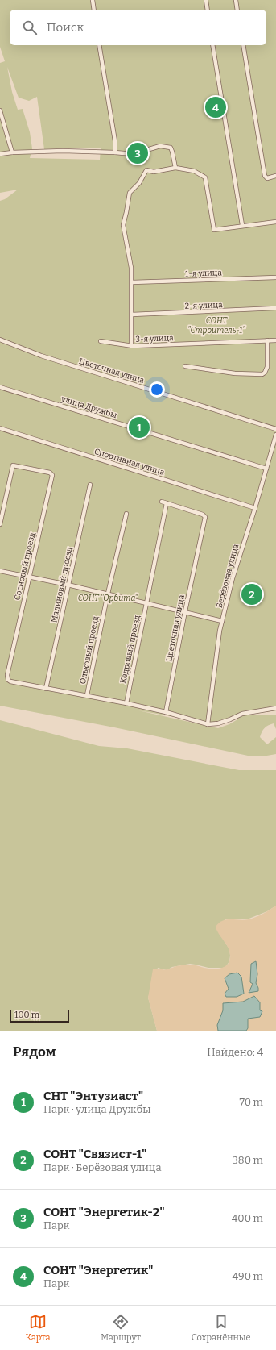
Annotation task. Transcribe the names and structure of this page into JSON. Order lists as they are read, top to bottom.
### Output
{
  "streets": {
    "street": [
      "1-я улица",
      "2-я улица",
      "3-я улица",
      "Цветочная улица",
      "улица Дружбы",
      "Спортивная улица",
      "Сосновый проезд",
      "Берёзовая улица",
      "Малиновый проезд",
      "Кедровый проезд",
      "Ольховый проезд"
    ]
  },
  "crossings": [
    ["Цветочная улица", "Кедровый проезд"],
    ["улица Дружбы", "Берёзовая улица"],
    ["Спортивная улица", "Берёзовая улица"],
    ["Сосновый проезд", "Малиновый проезд"]
  ],
  "parks": ["СОНТ \"Строитель-1\"", "СОНТ \"Орбита\""],
  "scale_bar": "100 m",
  "page": {
    "search": "Поиск",
    "pins": [
      "4",
      "3",
      "1",
      "2"
    ],
    "scale": "100 m",
    "heading": ["Рядом", "Найдено: 4"],
    "list": [
      {
        "mark": "1",
        "name": "СНТ \"Энтузиаст\"",
        "note": "Парк · улица Дружбы",
        "value": "70 m"
      },
      {
        "mark": "2",
        "name": "СОНТ \"Связист-1\"",
        "note": "Парк · Берёзовая улица",
        "value": "380 m"
      },
      {
        "mark": "3",
        "name": "СОНТ \"Энергетик-2\"",
        "note": "Парк",
        "value": "400 m"
      },
      {
        "mark": "4",
        "name": "СОНТ \"Энергетик\"",
        "note": "Парк",
        "value": "490 m"
      }
    ],
    "nav": ["Карта", "Маршрут", "Сохранённые"]
  }
}
